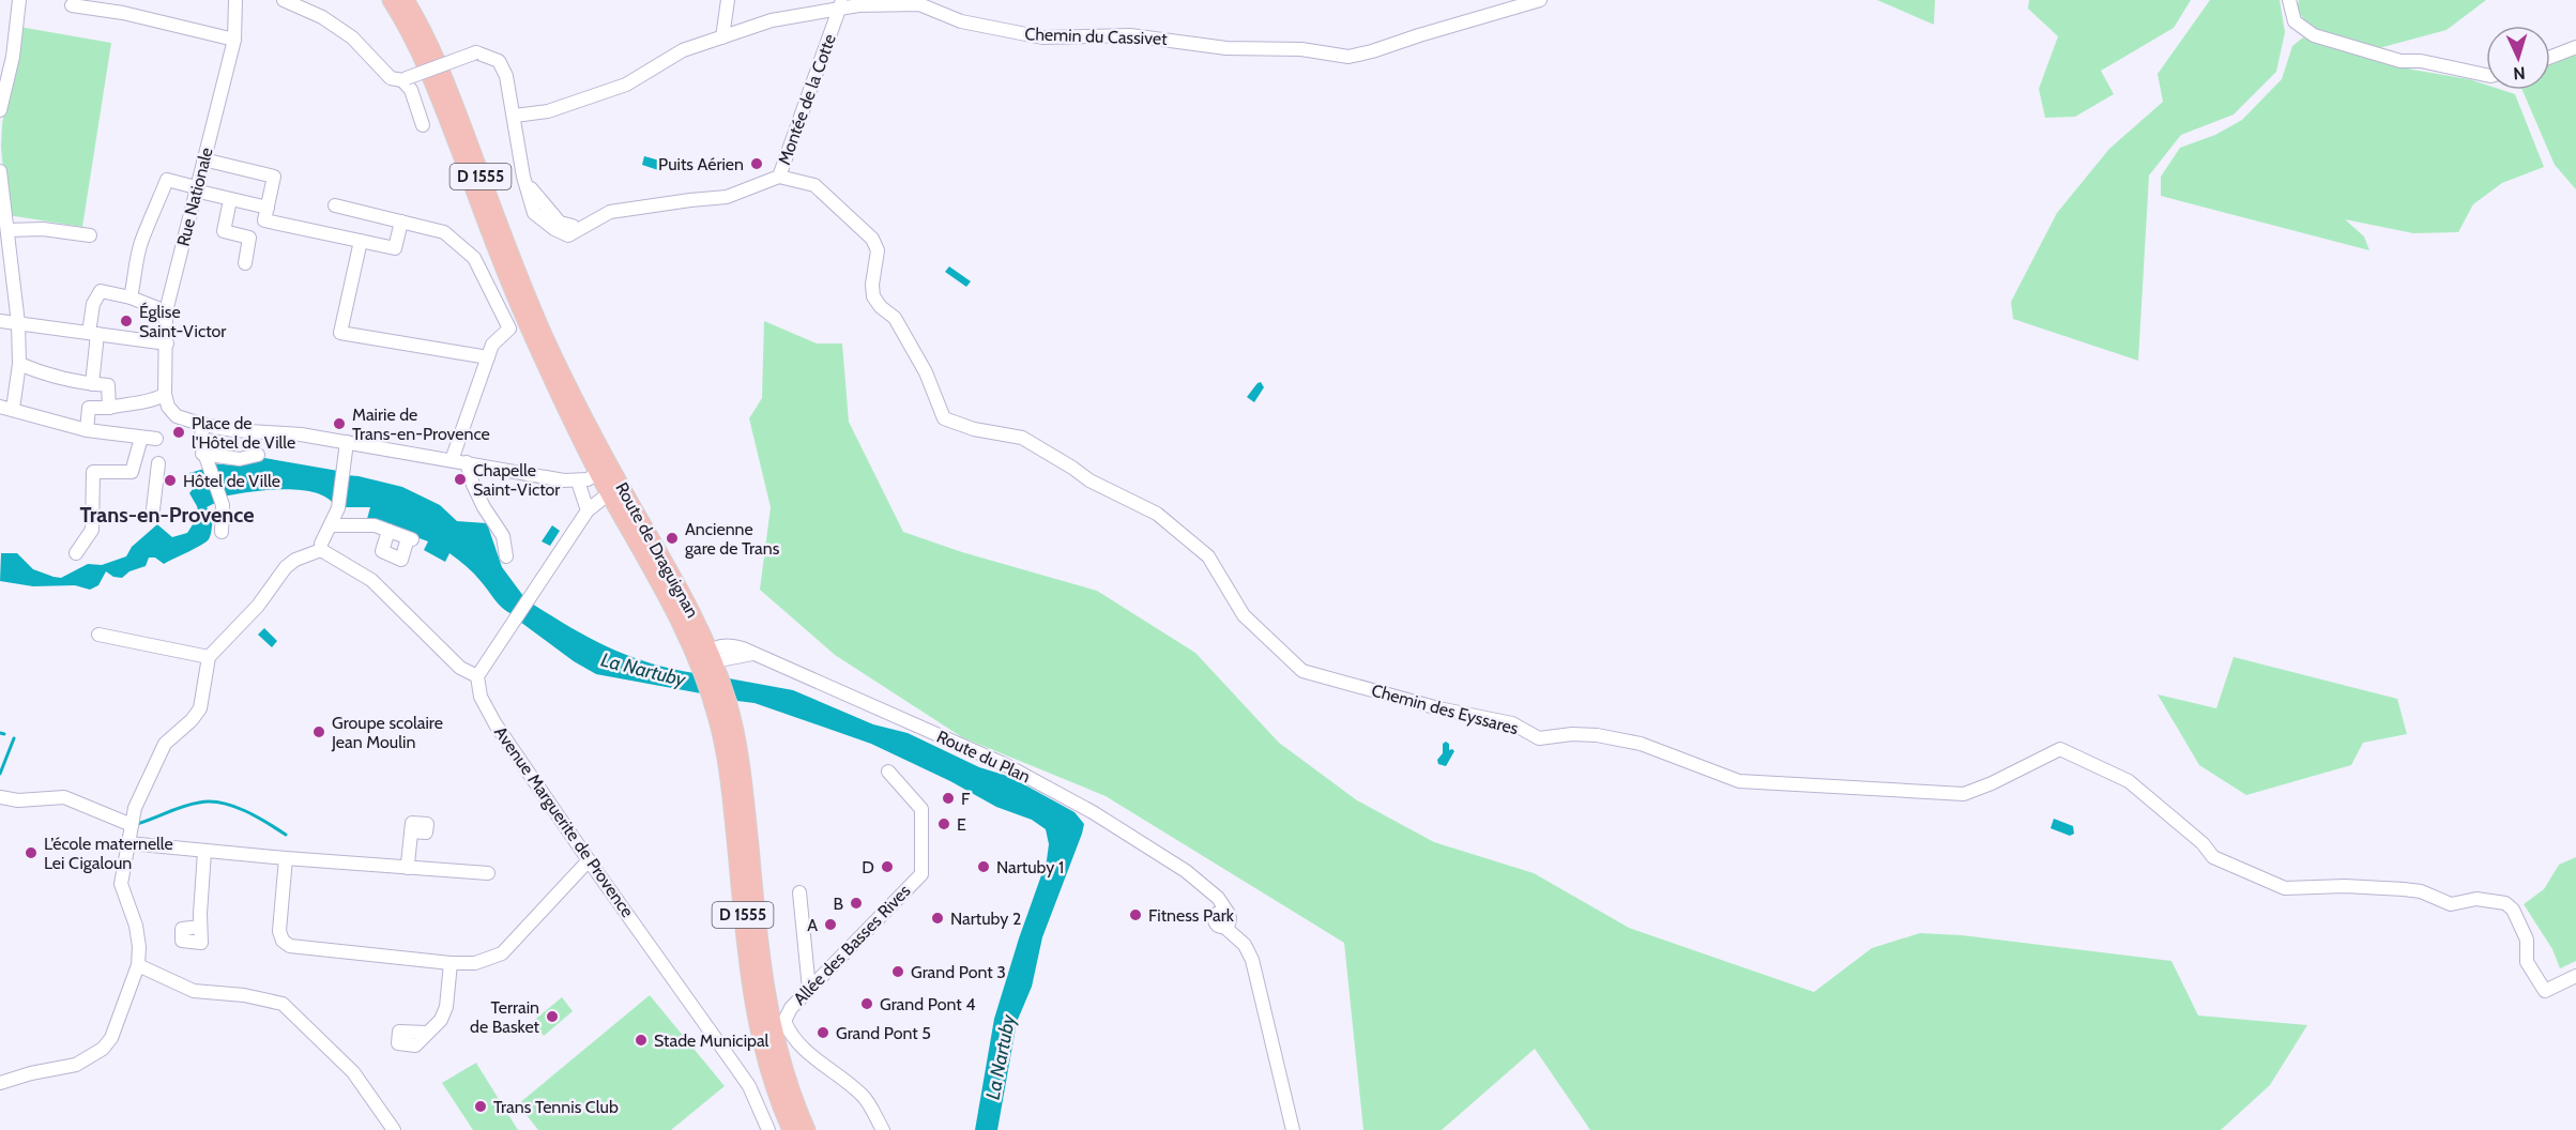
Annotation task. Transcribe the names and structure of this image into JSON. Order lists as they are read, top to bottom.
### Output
{
  "streets": {
    "main road": ["D 1555", "Route de Draguignan"],
    "street": [
      "Chemin du Cassivet",
      "Montée de la Cotte",
      "Rue Nationale",
      "Chemin des Eyssares",
      "Route du Plan",
      "Avenue Marguerite de Provence",
      "Allée des Basses Rives"
    ]
  },
  "crossings": [
    ["Chemin du Cassivet", "Montée de la Cotte"],
    ["Montée de la Cotte", "Chemin des Eyssares"],
    ["Route de Draguignan", "Route du Plan"]
  ],
  "districts": ["Trans-en-Provence"],
  "water": ["La Nartuby"],
  "places": [
    "Puits Aérien",
    "Église Saint-Victor",
    "Mairie de Trans-en-Provence",
    "Place de l'Hôtel de Ville",
    "Chapelle Saint-Victor",
    "Hôtel de Ville",
    "Ancienne gare de Trans",
    "Groupe scolaire Jean Moulin",
    "F",
    "E",
    "L’école maternelle Lei Cigaloun",
    "D",
    "Nartuby 1",
    "B",
    "Fitness Park",
    "Nartuby 2",
    "A",
    "Grand Pont 3",
    "Grand Pont 4",
    "Terrain de Basket",
    "Grand Pont 5",
    "Stade Municipal",
    "Trans Tennis Club"
  ],
  "north": "bottom"
}
